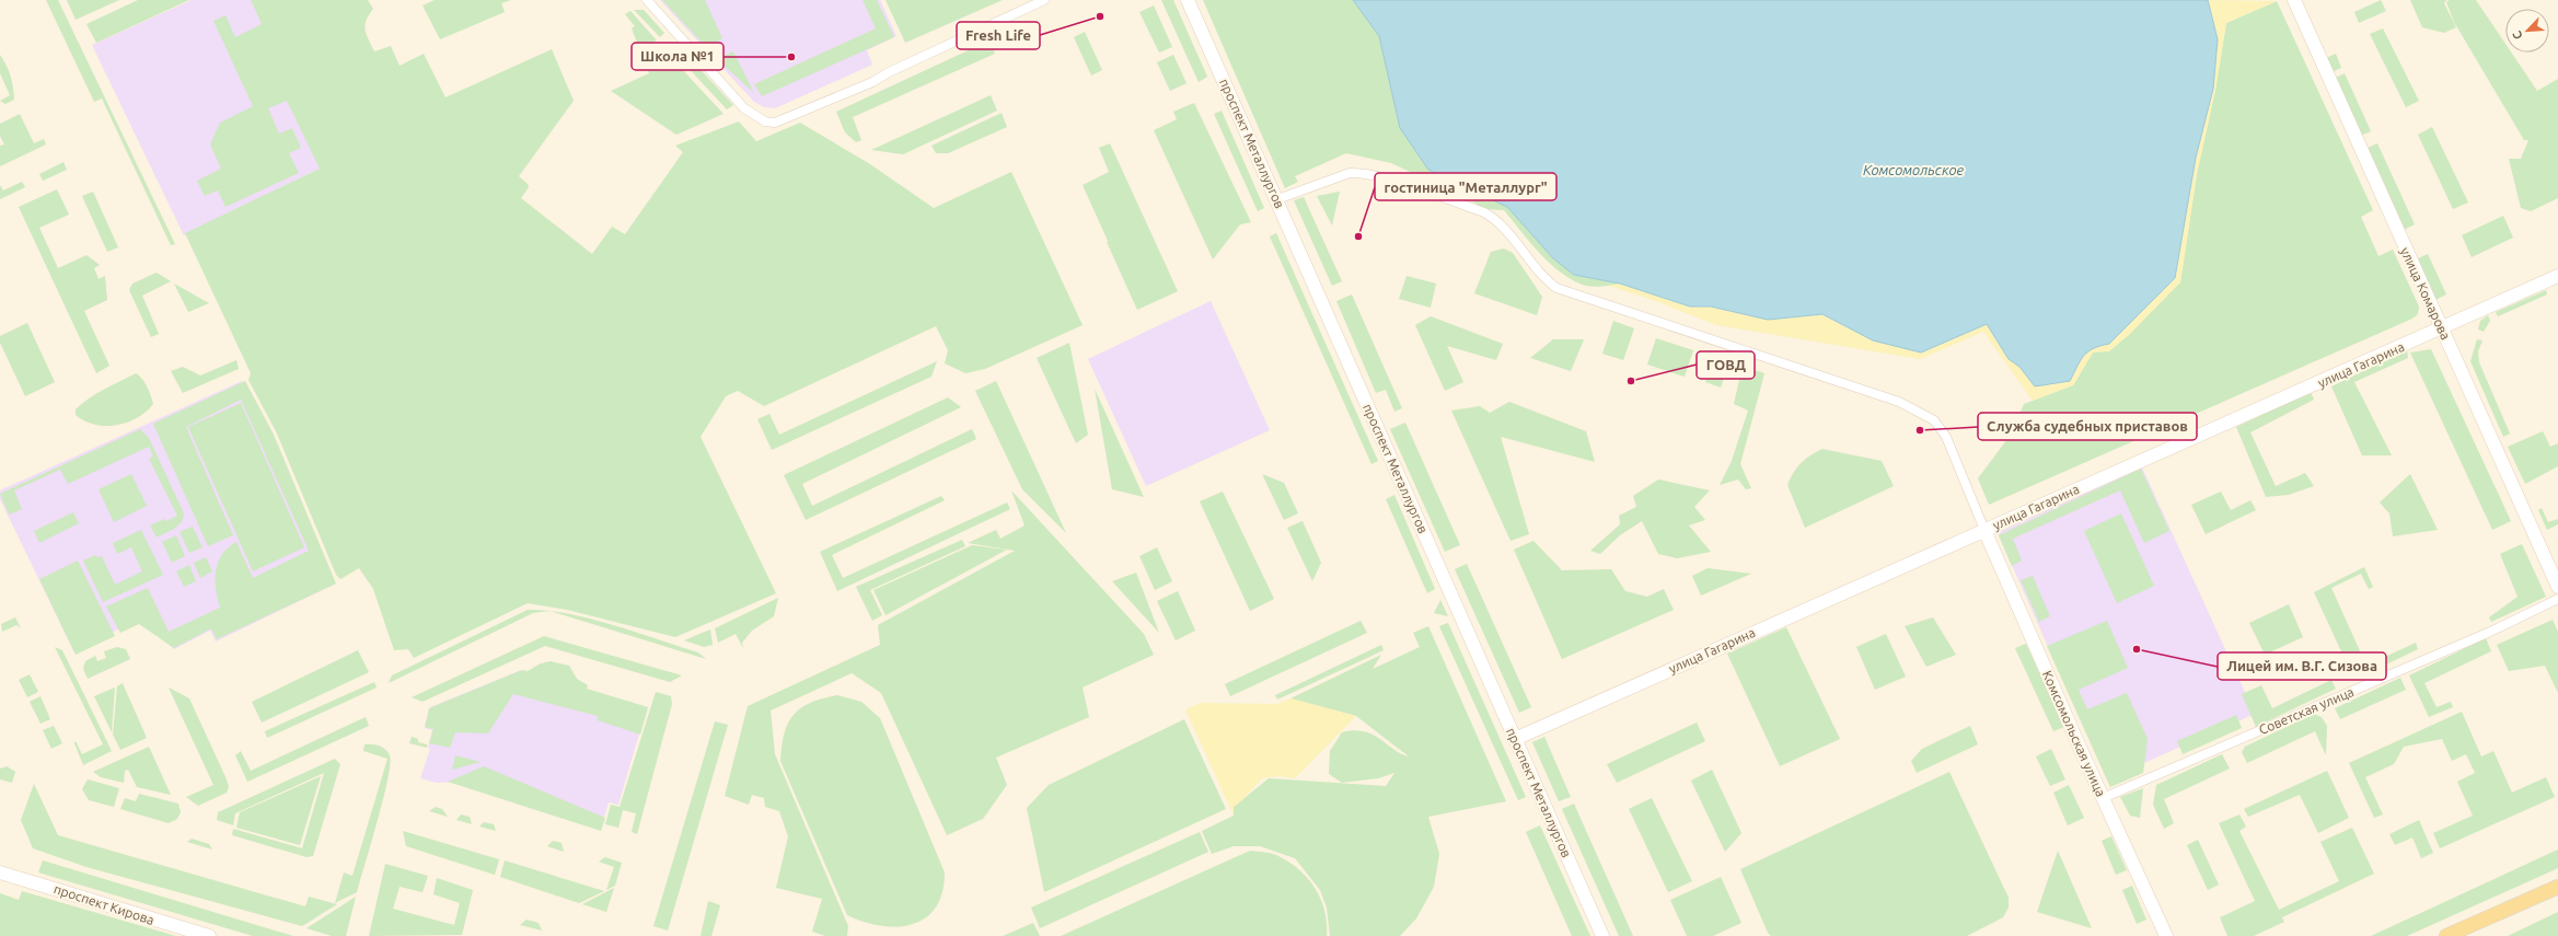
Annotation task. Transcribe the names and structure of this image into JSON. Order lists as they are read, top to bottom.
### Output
{
  "streets": {
    "main road": [
      "проспект Металлургов",
      "улица Комарова",
      "улица Гагарина",
      "Комсомольская улица",
      "проспект Кирова"
    ],
    "street": ["Советская улица"]
  },
  "crossings": [
    ["проспект Металлургов", "улица Гагарина"],
    ["улица Комарова", "улица Гагарина"],
    ["улица Гагарина", "Комсомольская улица"],
    ["Советская улица", "Комсомольская улица"]
  ],
  "water": ["Комсомольское"],
  "places": [
    "Fresh Life",
    "Школа №1",
    "гостиница \"Металлург\"",
    "ГОВД",
    "Служба судебных приставов",
    "Лицей им. В.Г. Сизова"
  ],
  "north": "bottom left"
}
